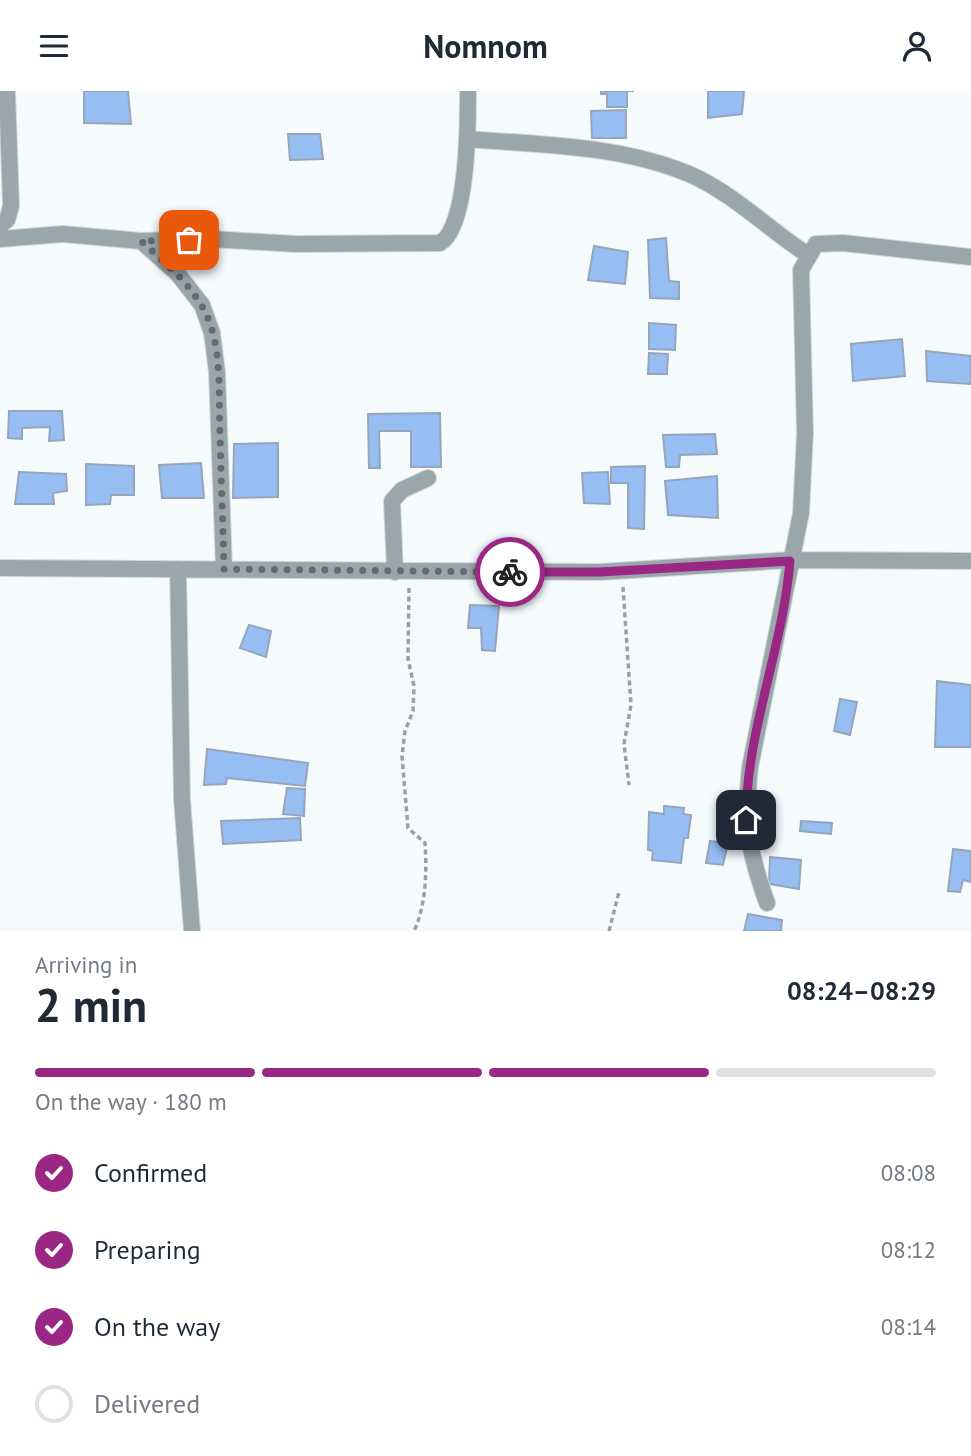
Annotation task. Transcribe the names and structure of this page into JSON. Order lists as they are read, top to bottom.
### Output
{
  "page": {
    "header": "Nomnom",
    "heading": ["2 min", "Arriving in", "08:24–08:29"],
    "bar": "On the way · 180 m",
    "list": [
      ["Confirmed", "08:08"],
      ["Preparing", "08:12"],
      ["On the way", "08:14"],
      "Delivered"
    ]
  }
}
